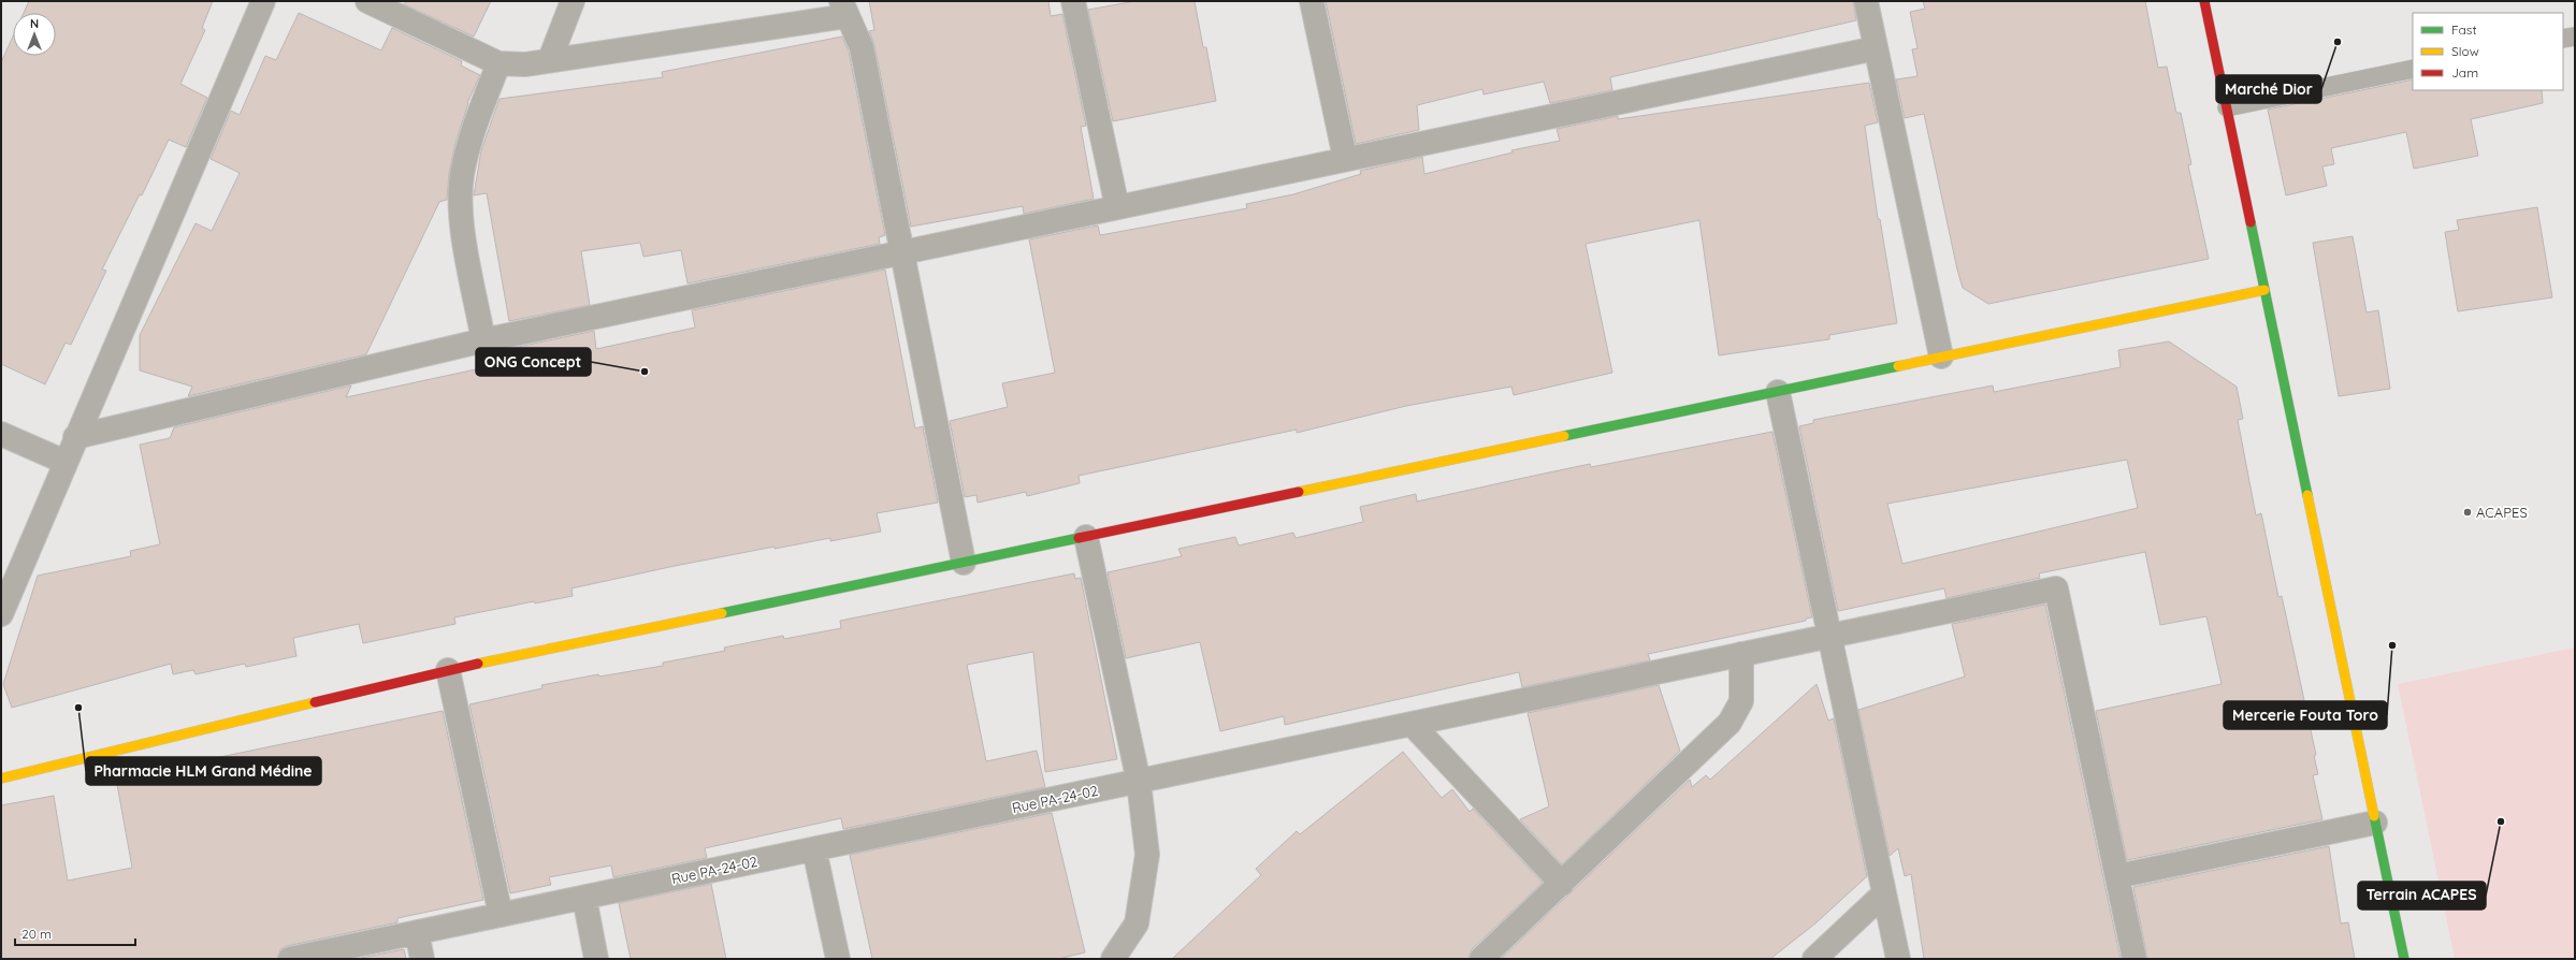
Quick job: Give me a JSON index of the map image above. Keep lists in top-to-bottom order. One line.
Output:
{"streets":{"street":["Rue PA-24-02"]},"places":["Marché Dior","ONG Concept","ACAPES","Mercerie Fouta Toro","Pharmacie HLM Grand Médine","Terrain ACAPES"],"legend":["Fast","Slow","Jam"],"scale_bar":"20 m","north":"top"}
